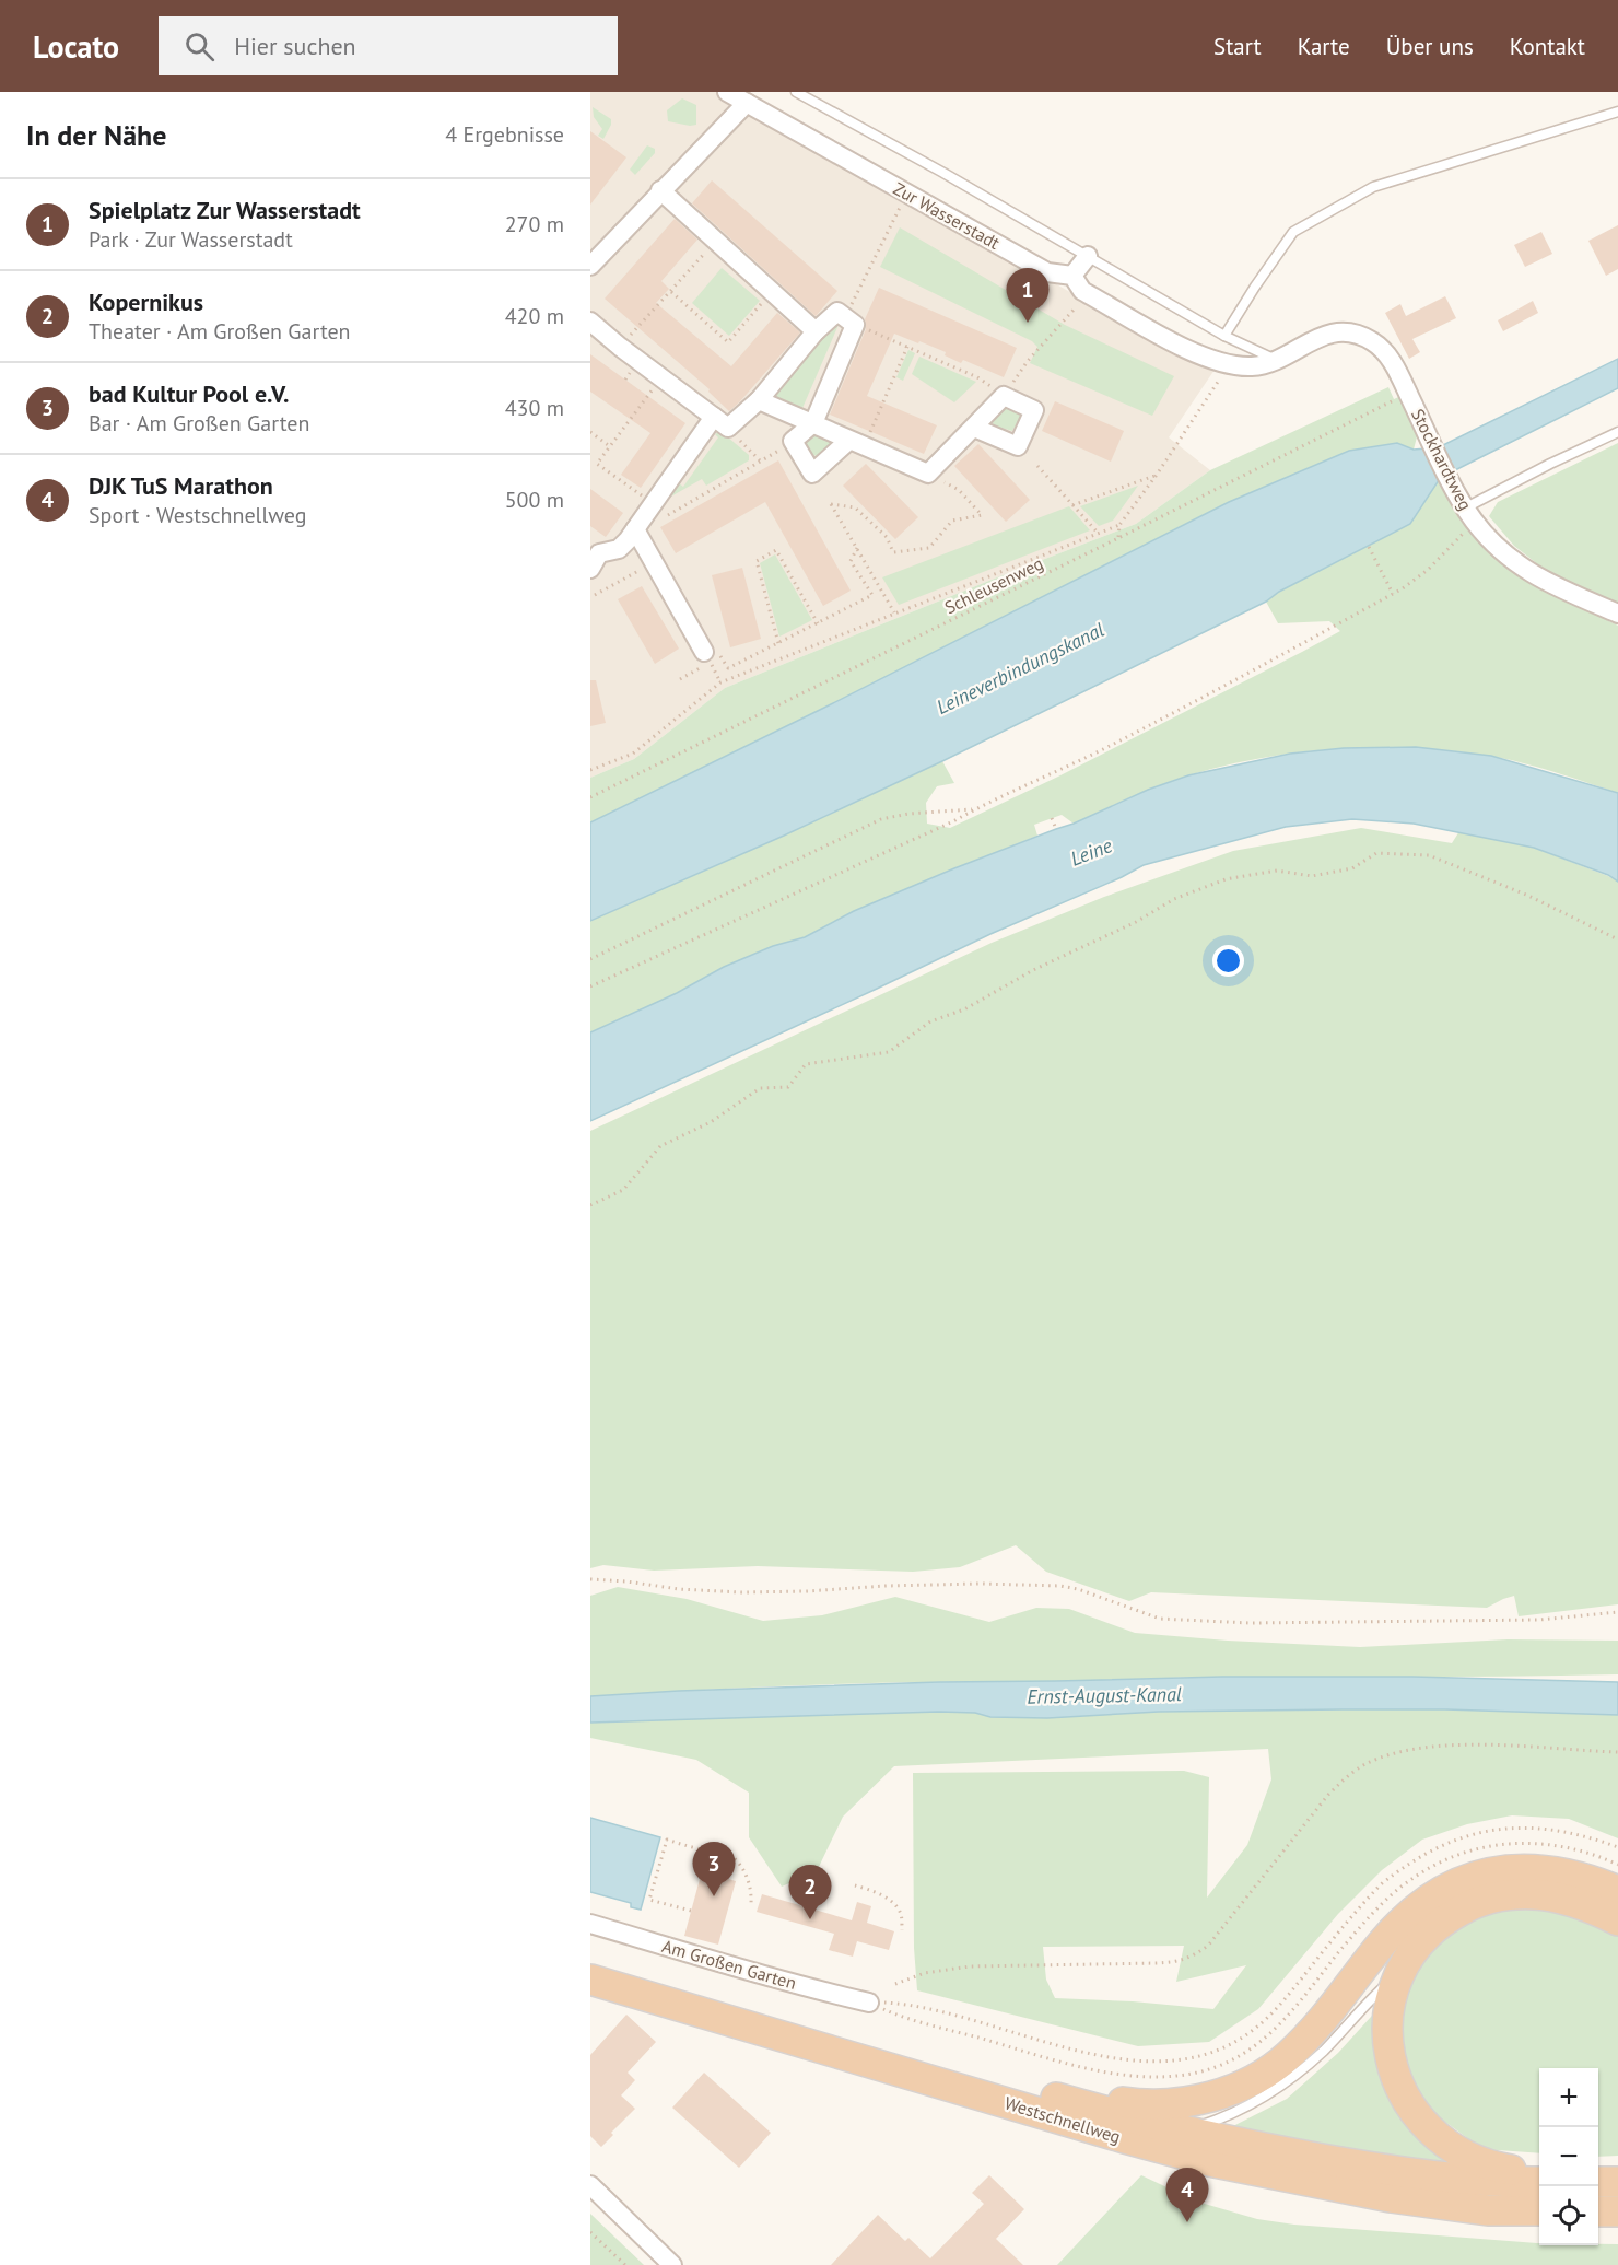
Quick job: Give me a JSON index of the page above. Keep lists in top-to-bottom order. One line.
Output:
{"streets":{"highway":["Westschnellweg"],"street":["Zur Wasserstadt","Stockhardtweg","Am Großen Garten"],"path":["Schleusenweg"]},"crossings":[["Stockhardtweg","Schleusenweg"]],"water":["Leineverbindungskanal","Leine","Ernst-August-Kanal"],"page":{"header":"Locato","search":"Hier suchen","nav":["Start","Karte","Über uns","Kontakt"],"heading":["In der Nähe","4 Ergebnisse"],"list":[{"mark":"1","name":"Spielplatz Zur Wasserstadt","note":"Park · Zur Wasserstadt","value":"270 m"},{"mark":"2","name":"Kopernikus","note":"Theater · Am Großen Garten","value":"420 m"},{"mark":"3","name":"bad Kultur Pool e.V.","note":"Bar · Am Großen Garten","value":"430 m"},{"mark":"4","name":"DJK TuS Marathon","note":"Sport · Westschnellweg","value":"500 m"}],"pins":["1","3","2","4"],"map_buttons":["+","−"]}}
